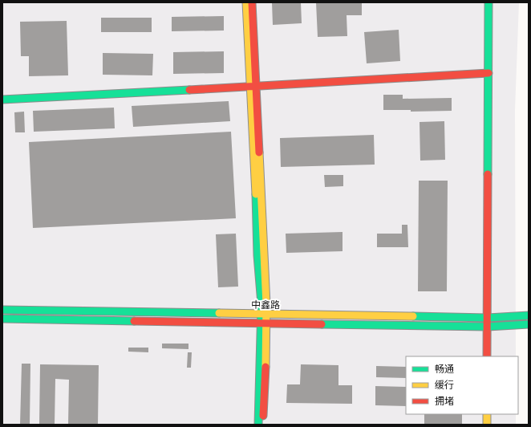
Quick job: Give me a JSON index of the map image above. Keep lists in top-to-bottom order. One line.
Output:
{"streets":{"street":["中鑫路"]},"legend":["畅通","缓行","拥堵"]}
